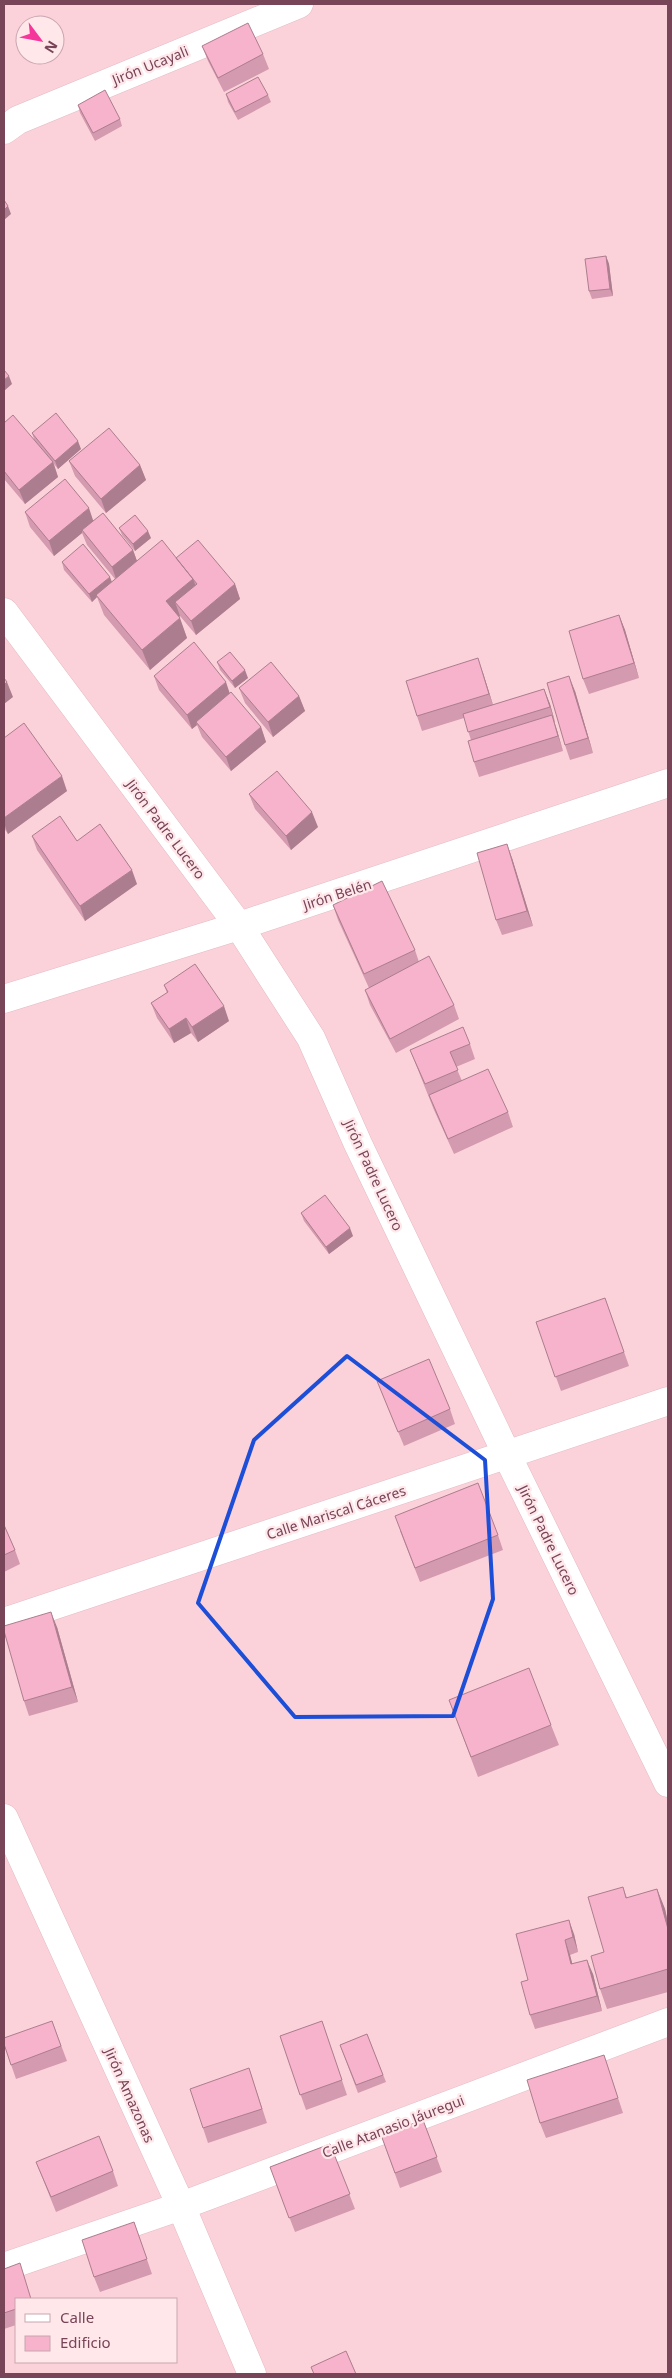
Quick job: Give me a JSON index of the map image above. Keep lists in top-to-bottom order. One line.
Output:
{"streets":{"street":["Jirón Ucayali","Jirón Padre Lucero","Jirón Belén","Calle Mariscal Cáceres","Jirón Amazonas","Calle Atanasio Jáuregui"]},"crossings":[["Jirón Padre Lucero","Jirón Belén"],["Jirón Padre Lucero","Calle Mariscal Cáceres"],["Jirón Amazonas","Calle Atanasio Jáuregui"]],"legend":["Calle","Edificio"],"north":"bottom right"}
